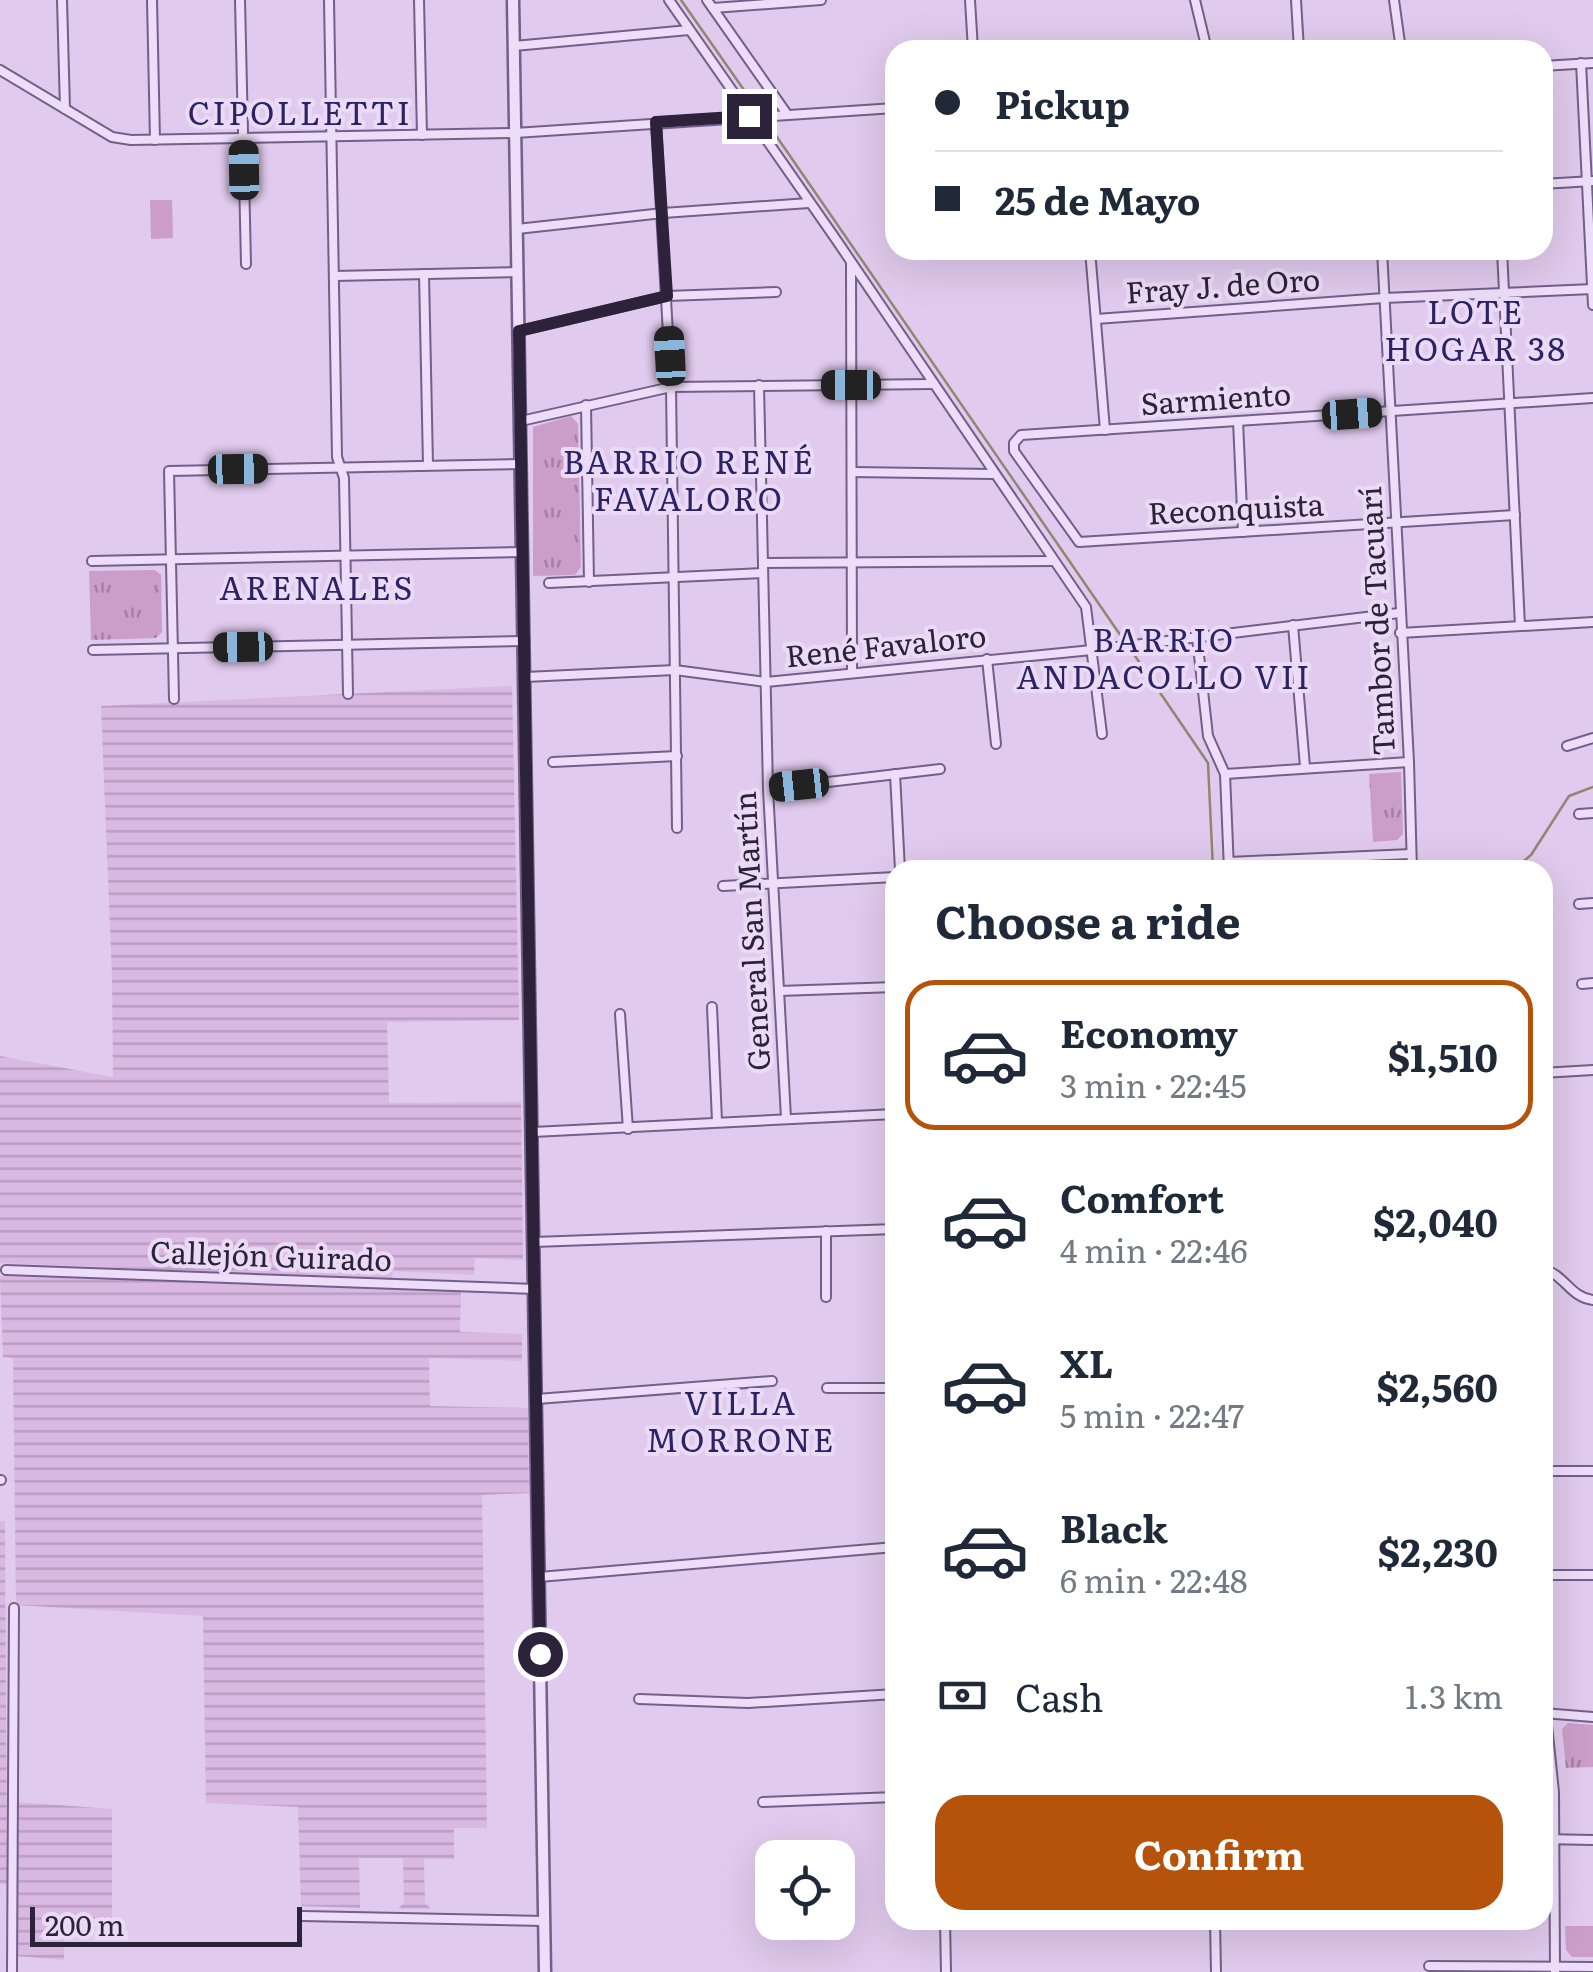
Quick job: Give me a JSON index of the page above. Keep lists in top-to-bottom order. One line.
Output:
{"streets":{"street":["Fray J. de Oro","Sarmiento","Reconquista","Tambor de Tacuarí","René Favaloro","General San Martín","Callejón Guirado"]},"crossings":[["Fray J. de Oro","Tambor de Tacuarí"],["Sarmiento","Reconquista"],["Sarmiento","Tambor de Tacuarí"],["Reconquista","Tambor de Tacuarí"],["Tambor de Tacuarí","René Favaloro"],["René Favaloro","General San Martín"]],"districts":["CIPOLLETTI","LOTE HOGAR 38","BARRIO RENÉ FAVALORO","ARENALES","BARRIO ANDACOLLO VII","VILLA MORRONE"],"scale_bar":"200 m","page":{"banner":["Pickup","25 de Mayo"],"heading":"Choose a ride","list":[{"name":"Economy","note":"3 min · 22:45","value":"$1,510"},{"name":"Comfort","note":"4 min · 22:46","value":"$2,040"},{"name":"XL","note":"5 min · 22:47","value":"$2,560"},{"name":"Black","note":"6 min · 22:48","value":"$2,230"}],"pay":["Cash","1.3 km"],"buttons":"Confirm","scale":"200 m"}}
